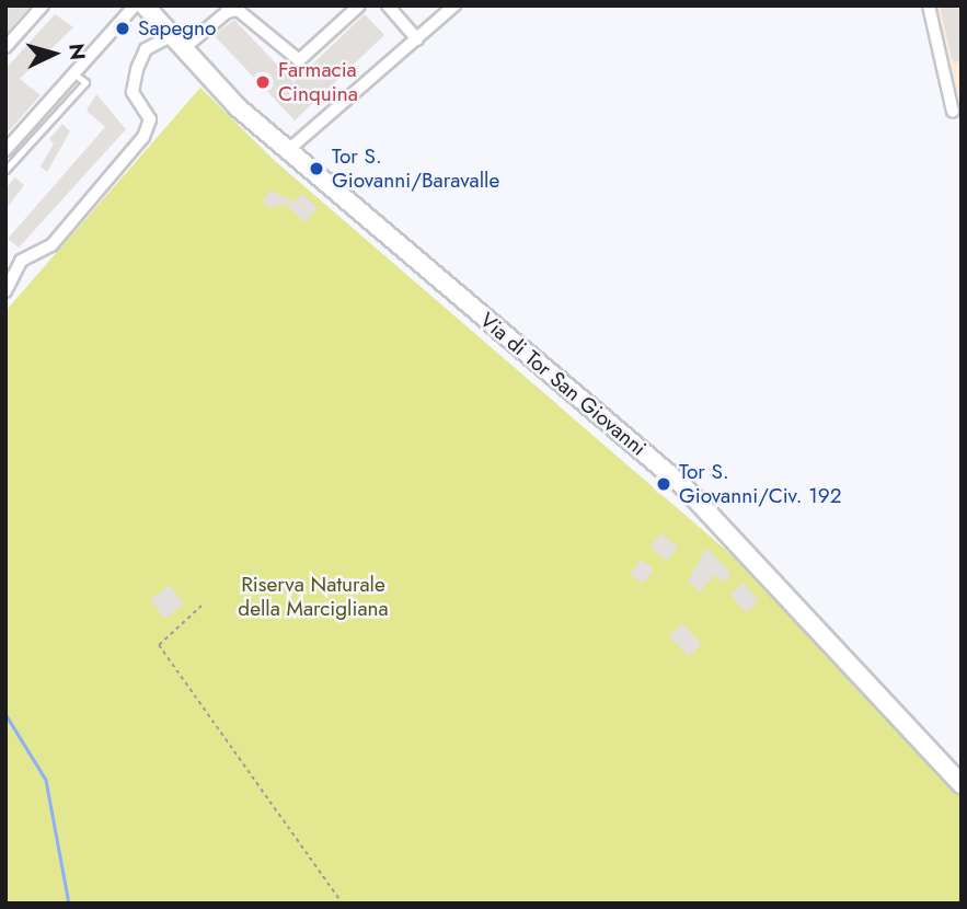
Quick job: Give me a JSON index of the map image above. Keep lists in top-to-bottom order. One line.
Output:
{"streets":{"street":["Via di Tor San Giovanni"]},"parks":["Riserva Naturale della Marcigliana"],"places":["Sapegno","Farmacia Cinquina","Tor S. Giovanni/Baravalle","Tor S. Giovanni/Civ. 192"],"north":"right"}
